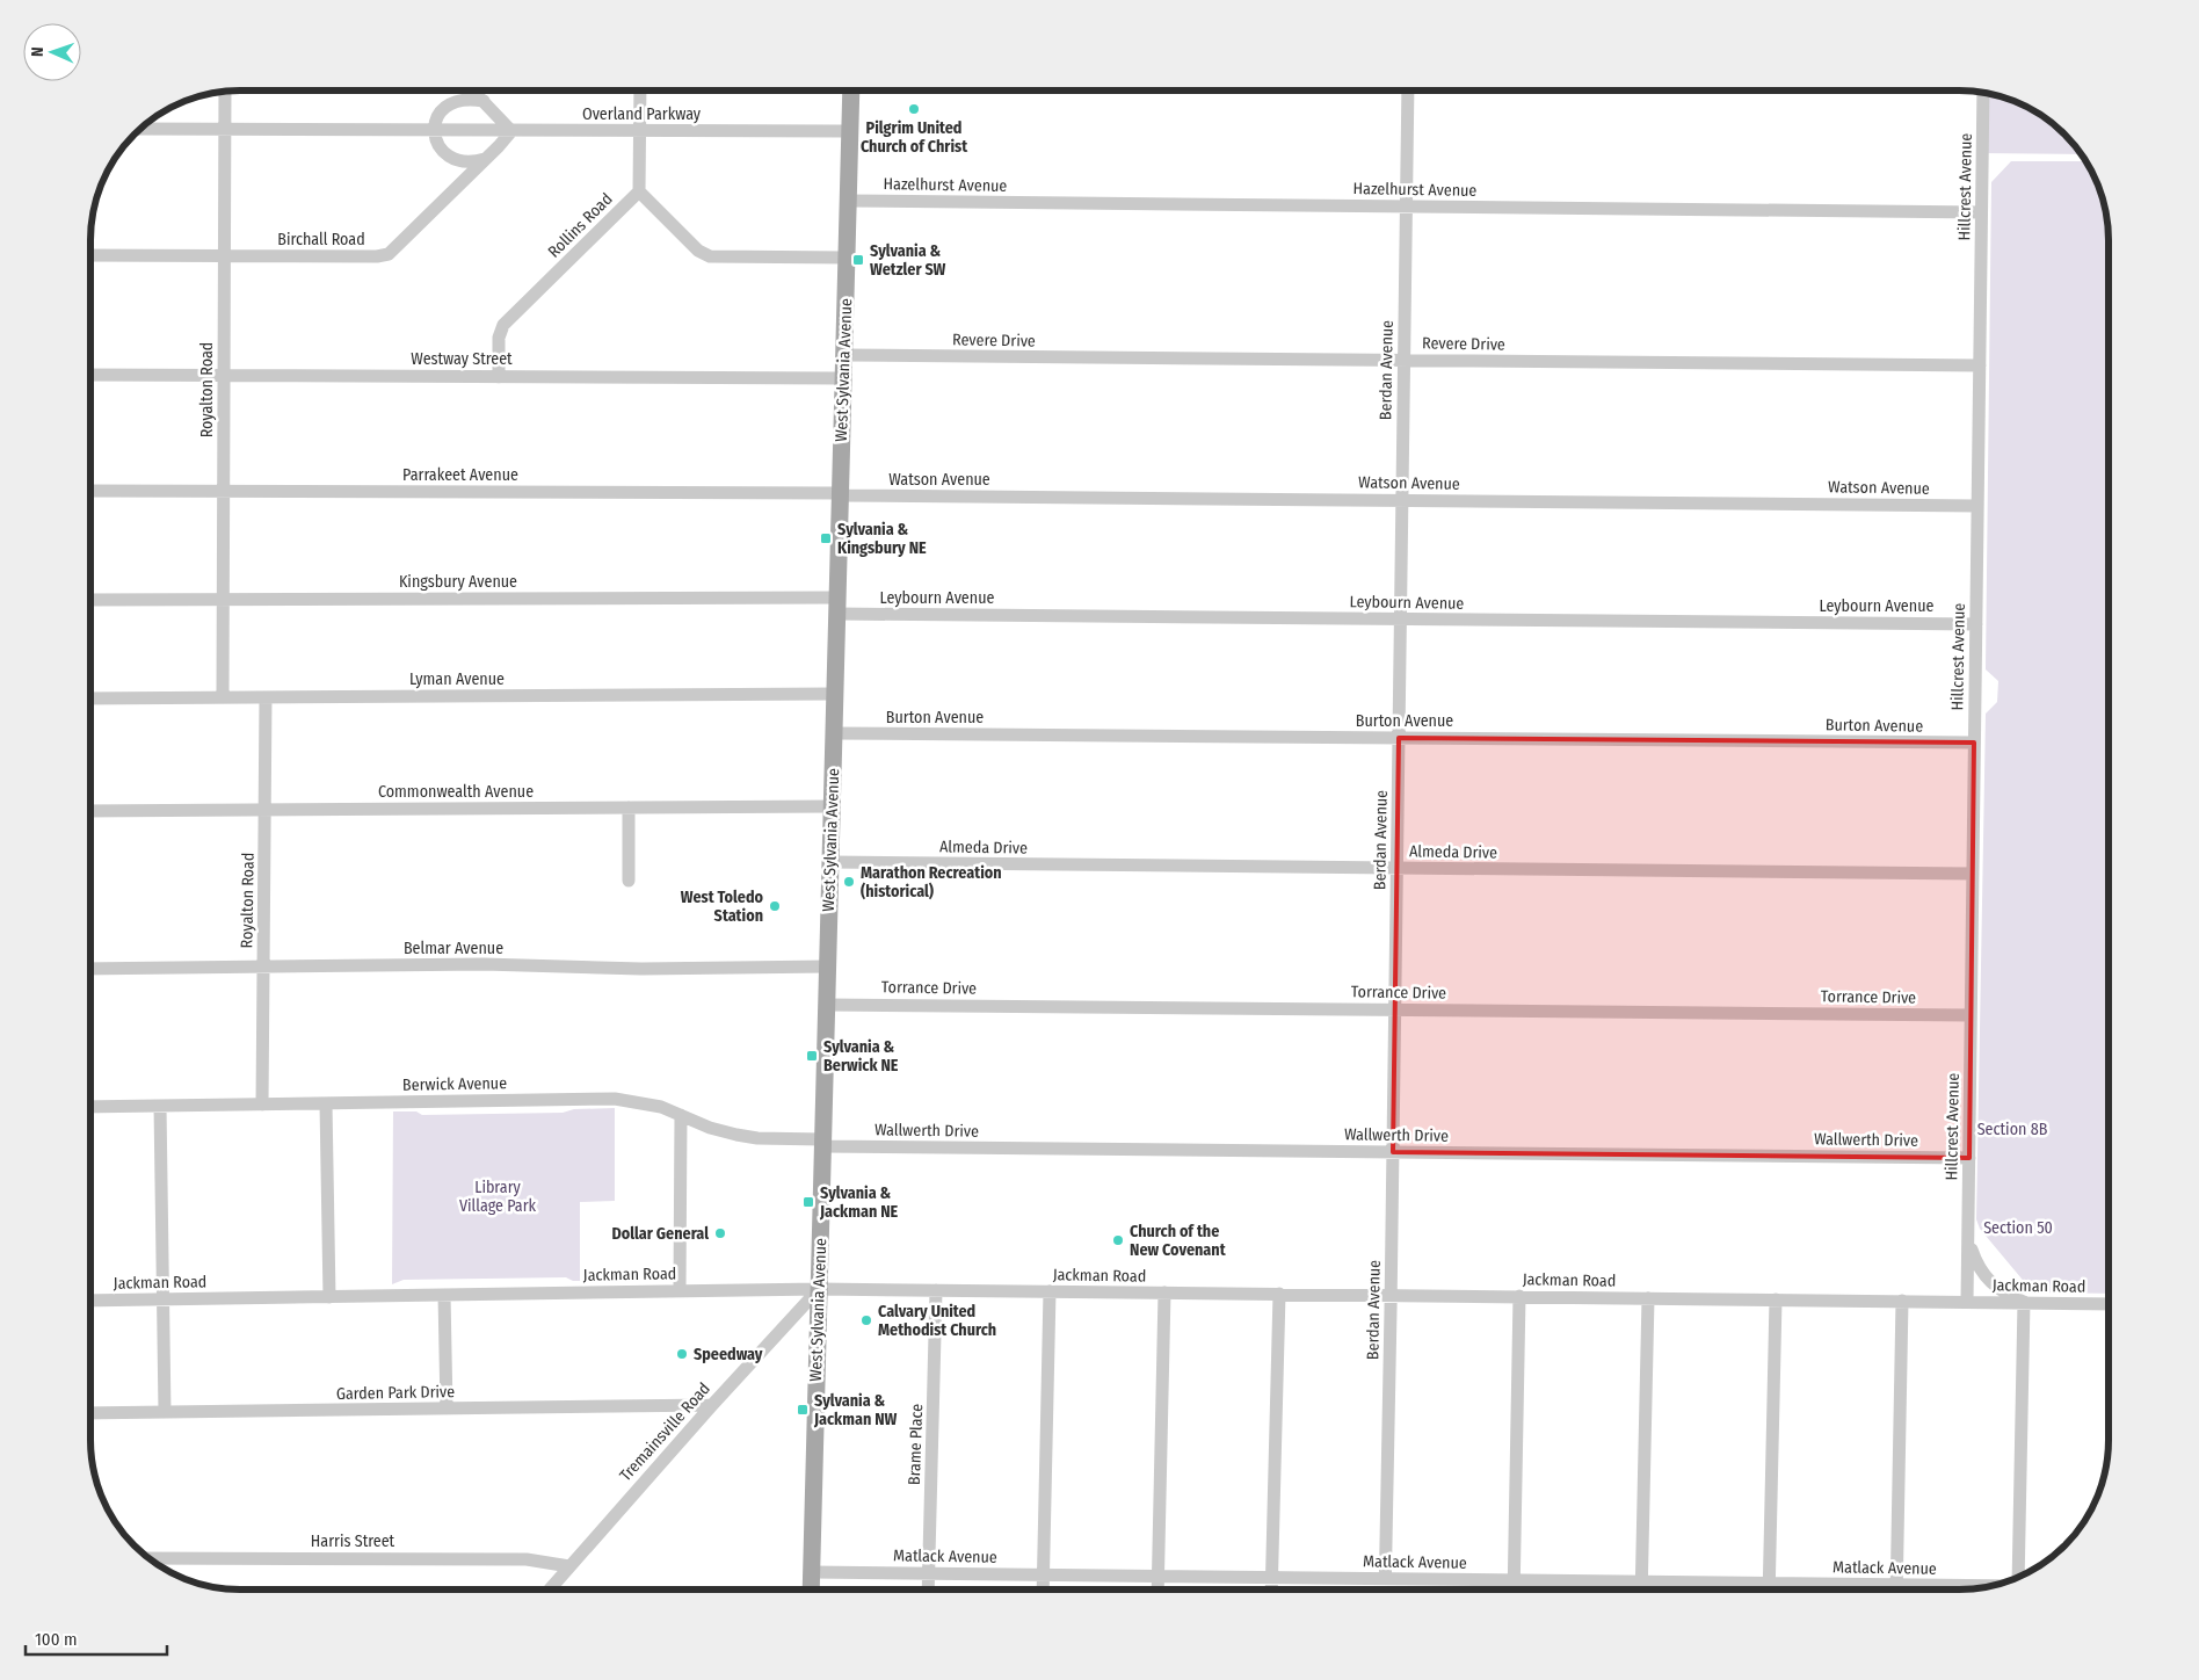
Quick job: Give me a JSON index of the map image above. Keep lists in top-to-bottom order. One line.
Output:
{"streets":{"main road":["West Sylvania Avenue"],"street":["Overland Parkway","Hazelhurst Avenue","Hillcrest Avenue","Rollins Road","Birchall Road","Revere Drive","Westway Street","Berdan Avenue","Royalton Road","Parrakeet Avenue","Watson Avenue","Kingsbury Avenue","Leybourn Avenue","Lyman Avenue","Burton Avenue","Commonwealth Avenue","Almeda Drive","Belmar Avenue","Torrance Drive","Berwick Avenue","Wallwerth Drive","Jackman Road","Garden Park Drive","Tremainsville Road","Brame Place","Harris Street","Matlack Avenue"]},"crossings":[["Overland Parkway","Birchall Road"],["Overland Parkway","West Sylvania Avenue"],["Overland Parkway","Royalton Road"],["Hazelhurst Avenue","Hillcrest Avenue"],["Hazelhurst Avenue","West Sylvania Avenue"],["Hazelhurst Avenue","Berdan Avenue"],["Hillcrest Avenue","Revere Drive"],["Hillcrest Avenue","Watson Avenue"],["Hillcrest Avenue","Leybourn Avenue"],["Hillcrest Avenue","Burton Avenue"],["Hillcrest Avenue","Almeda Drive"],["Hillcrest Avenue","Torrance Drive"],["Hillcrest Avenue","Wallwerth Drive"],["Hillcrest Avenue","Jackman Road"],["Rollins Road","Westway Street"],["Birchall Road","Royalton Road"],["Revere Drive","West Sylvania Avenue"],["Revere Drive","Berdan Avenue"],["Westway Street","West Sylvania Avenue"],["Westway Street","Royalton Road"],["West Sylvania Avenue","Parrakeet Avenue"],["West Sylvania Avenue","Watson Avenue"],["West Sylvania Avenue","Kingsbury Avenue"],["West Sylvania Avenue","Leybourn Avenue"],["West Sylvania Avenue","Lyman Avenue"],["West Sylvania Avenue","Burton Avenue"],["West Sylvania Avenue","Commonwealth Avenue"],["West Sylvania Avenue","Almeda Drive"],["West Sylvania Avenue","Belmar Avenue"],["West Sylvania Avenue","Torrance Drive"],["West Sylvania Avenue","Berwick Avenue"],["West Sylvania Avenue","Wallwerth Drive"],["West Sylvania Avenue","Jackman Road"],["West Sylvania Avenue","Tremainsville Road"],["West Sylvania Avenue","Matlack Avenue"],["Berdan Avenue","Watson Avenue"],["Berdan Avenue","Leybourn Avenue"],["Berdan Avenue","Burton Avenue"],["Berdan Avenue","Almeda Drive"],["Berdan Avenue","Torrance Drive"],["Berdan Avenue","Wallwerth Drive"],["Berdan Avenue","Jackman Road"],["Berdan Avenue","Matlack Avenue"],["Royalton Road","Parrakeet Avenue"],["Royalton Road","Kingsbury Avenue"],["Royalton Road","Lyman Avenue"],["Royalton Road","Commonwealth Avenue"],["Royalton Road","Belmar Avenue"],["Royalton Road","Berwick Avenue"],["Parrakeet Avenue","Watson Avenue"],["Kingsbury Avenue","Leybourn Avenue"],["Berwick Avenue","Wallwerth Drive"],["Jackman Road","Tremainsville Road"],["Jackman Road","Brame Place"],["Garden Park Drive","Tremainsville Road"],["Tremainsville Road","Harris Street"],["Brame Place","Matlack Avenue"]],"parks":["Section 8B","Library Village Park","Section 50"],"places":{"other":["Pilgrim United Church of Christ","Marathon Recreation (historical)","West Toledo Station","Dollar General","Church of the New Covenant","Calvary United Methodist Church","Speedway"],"transit":["Sylvania & Wetzler SW","Sylvania & Kingsbury NE","Sylvania & Berwick NE","Sylvania & Jackman NE","Sylvania & Jackman NW"]},"scale_bar":"100 m","north":"left"}
